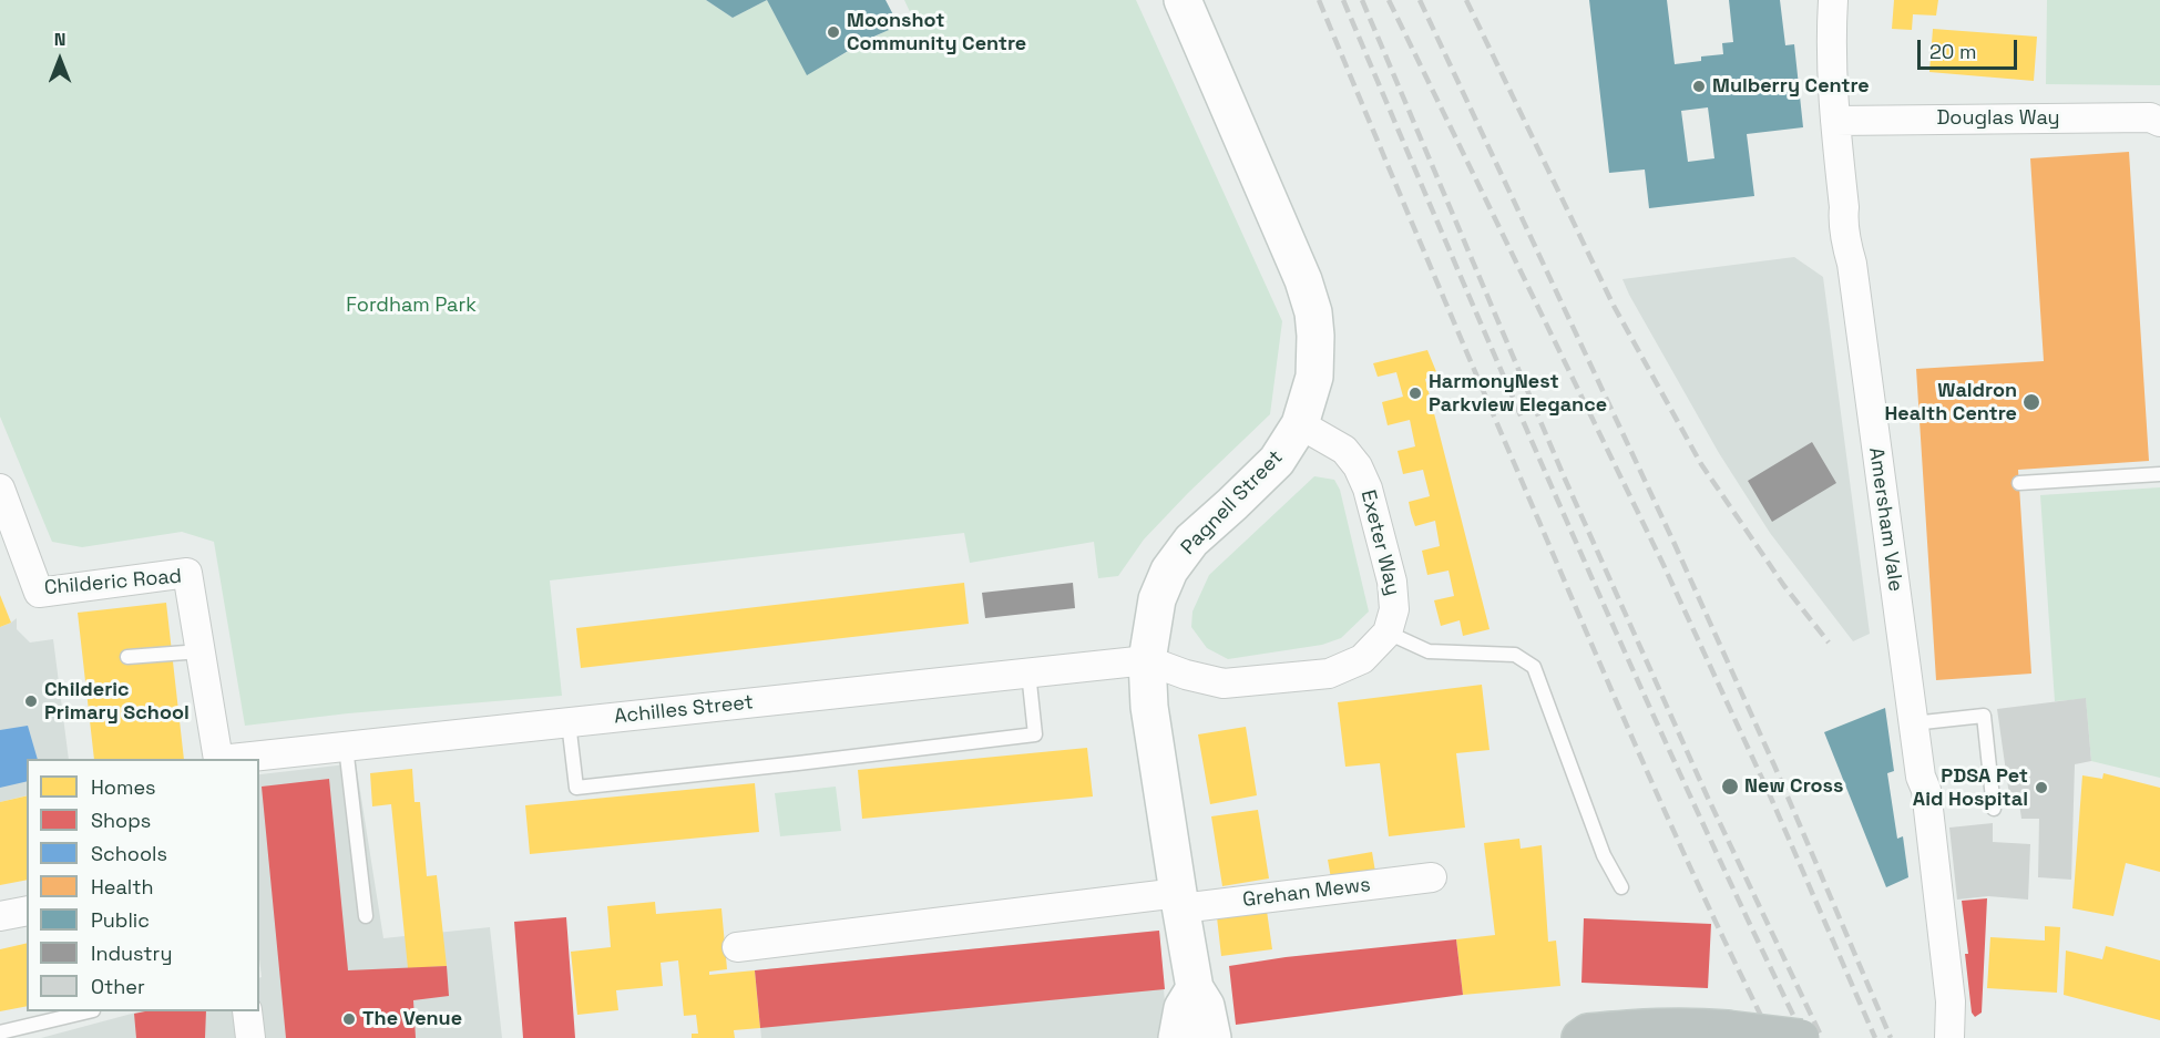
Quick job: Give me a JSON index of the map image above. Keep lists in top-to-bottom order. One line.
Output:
{"streets":{"main road":["Pagnell Street"],"street":["Douglas Way","Amersham Vale","Exeter Way","Childeric Road","Achilles Street","Grehan Mews"]},"crossings":[["Douglas Way","Amersham Vale"],["Pagnell Street","Exeter Way"],["Pagnell Street","Achilles Street"],["Pagnell Street","Grehan Mews"]],"parks":["Fordham Park"],"places":["Moonshot Community Centre","Mulberry Centre","HarmonyNest Parkview Elegance","Waldron Health Centre","Childeric Primary School","New Cross","PDSA Pet Aid Hospital","The Venue"],"legend":["Homes","Shops","Schools","Health","Public","Industry","Other"],"scale_bar":"20 m","north":"top"}
